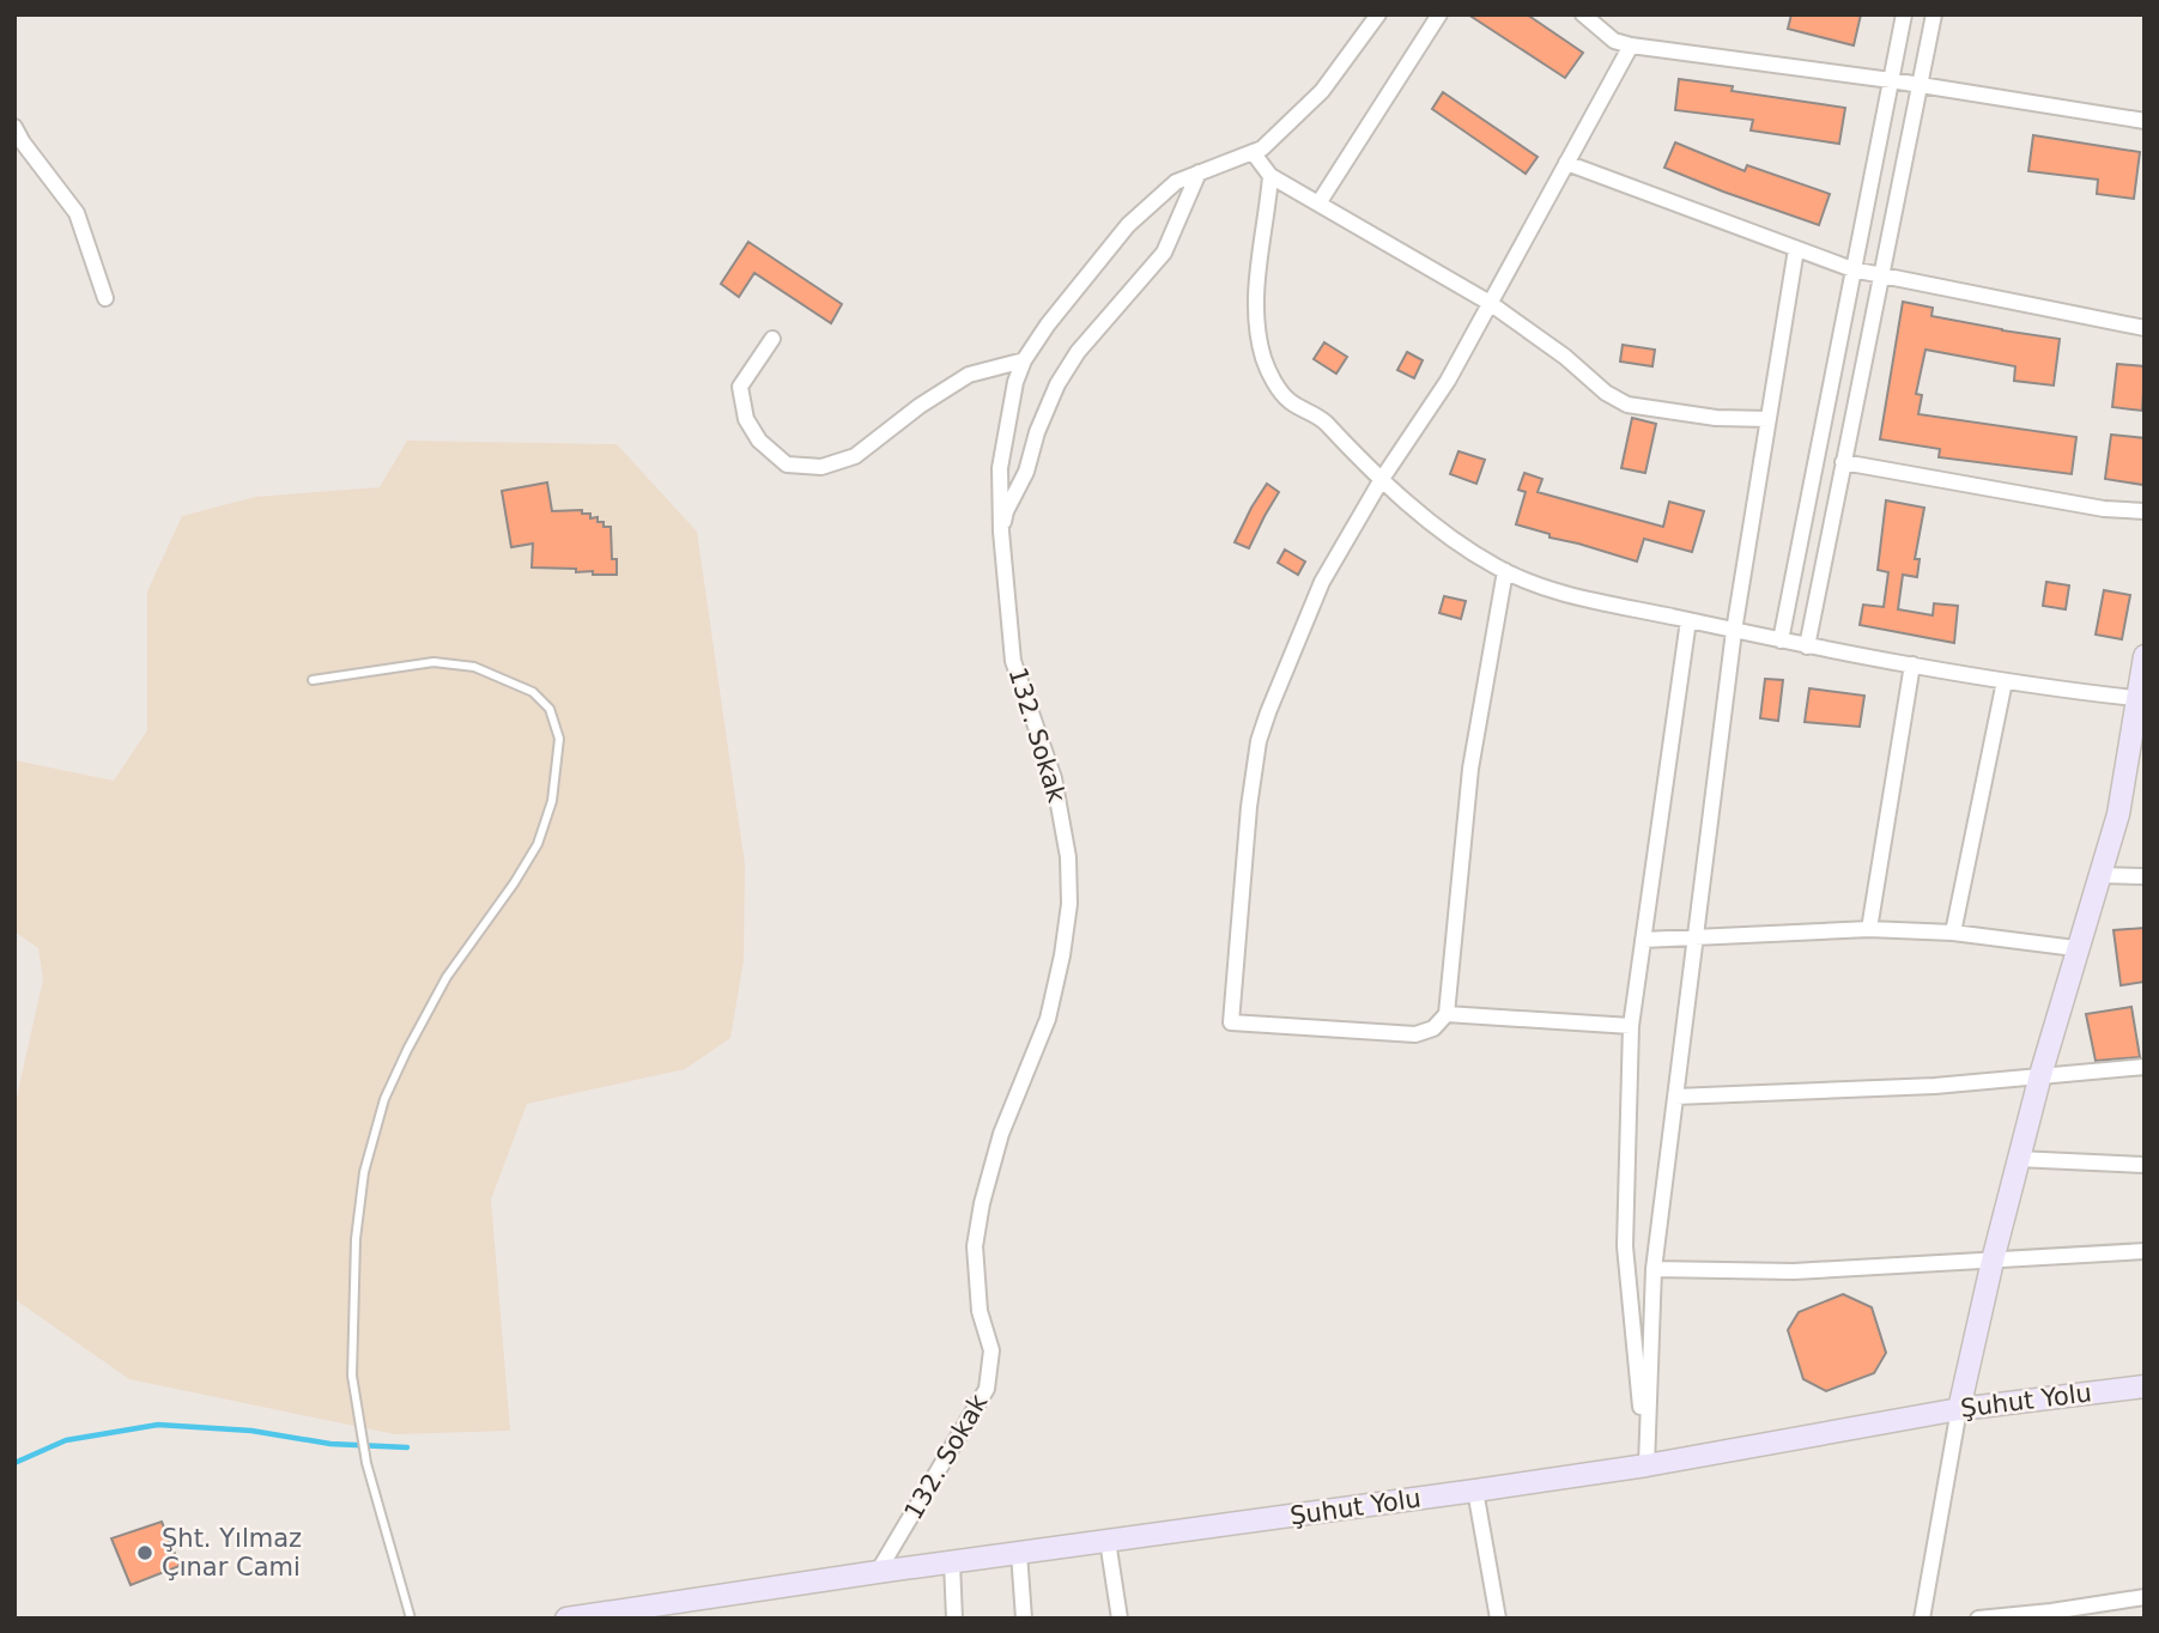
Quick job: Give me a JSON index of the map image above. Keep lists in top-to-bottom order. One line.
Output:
{"streets":{"main road":["Şuhut Yolu"],"street":["132. Sokak"]},"crossings":[["132. Sokak","Şuhut Yolu"]],"places":["Şht. Yılmaz Çınar Cami"]}
